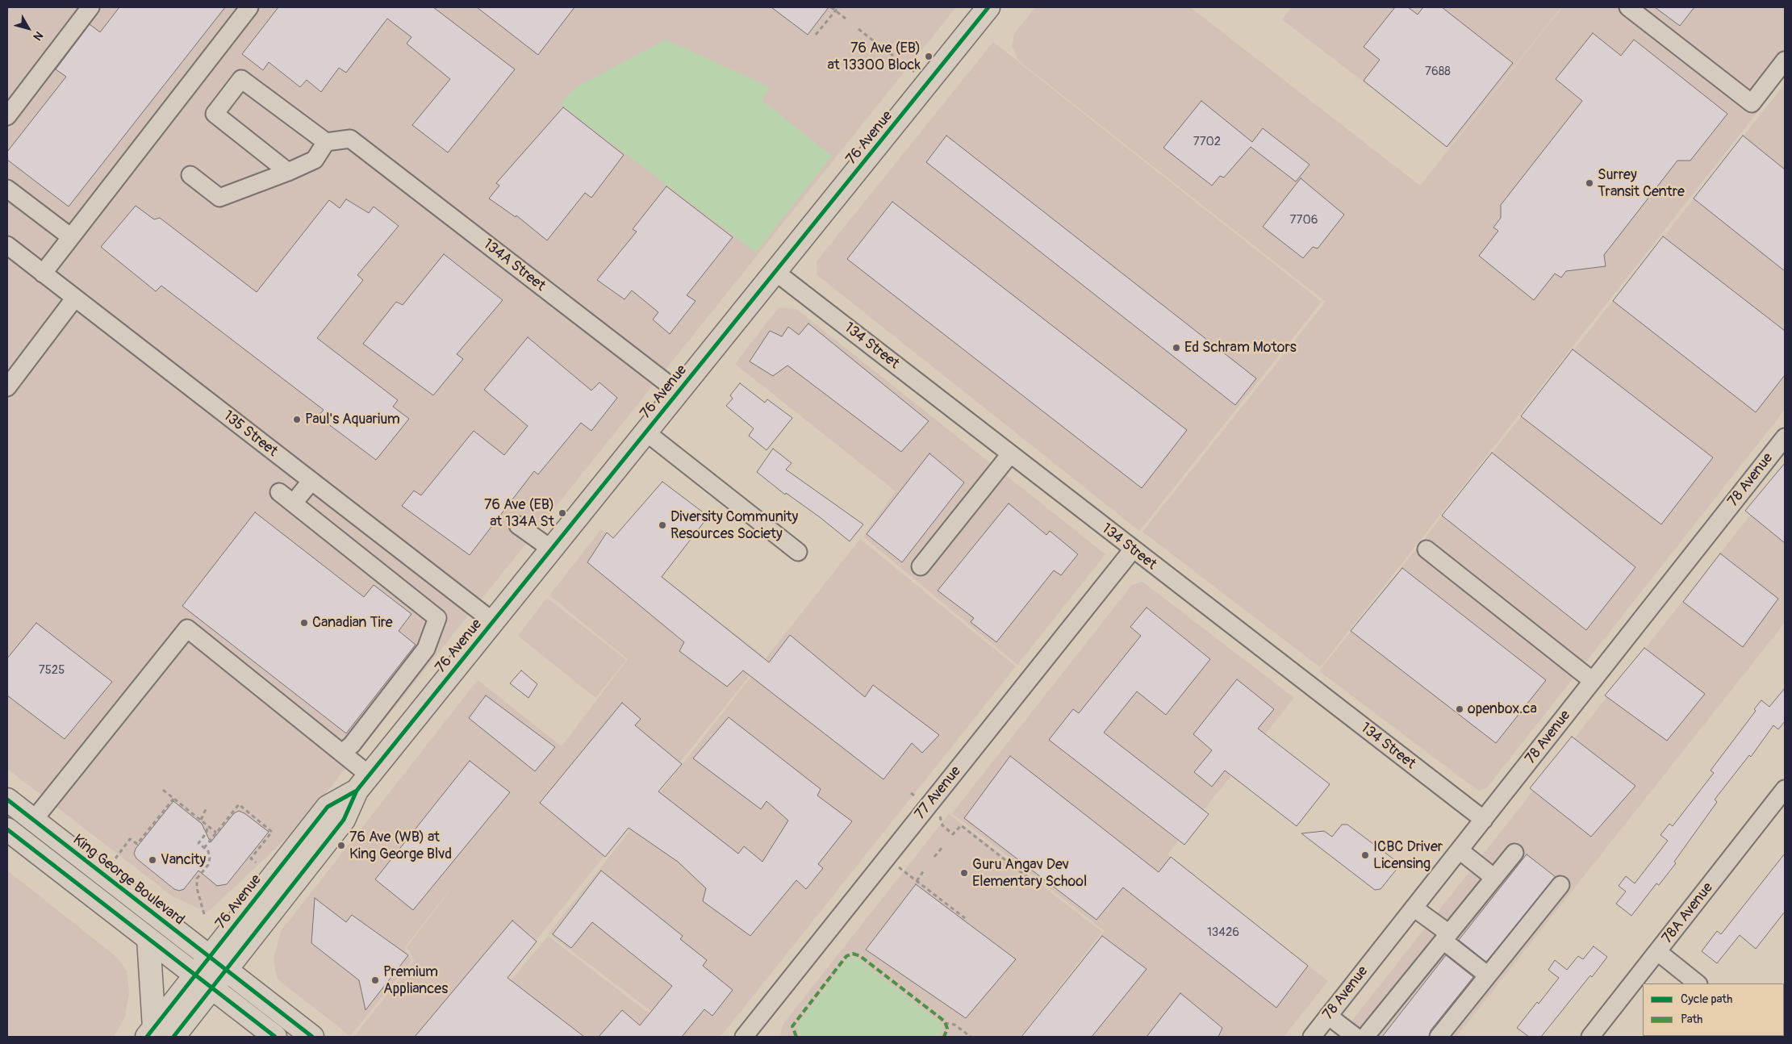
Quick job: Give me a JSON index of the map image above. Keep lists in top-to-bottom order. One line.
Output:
{"streets":{"main road":["76 Avenue","King George Boulevard"],"street":["134A Street","134 Street","135 Street","78 Avenue","77 Avenue","78A Avenue"]},"crossings":[["76 Avenue","134A Street"],["76 Avenue","134 Street"],["76 Avenue","135 Street"],["76 Avenue","King George Boulevard"],["134 Street","78 Avenue"],["134 Street","77 Avenue"]],"places":["76 Ave (EB) at 13300 Block","Surrey Transit Centre","Ed Schram Motors","Paul's Aquarium","76 Ave (EB) at 134A St","Diversity Community Resources Society","Canadian Tire","openbox.ca","76 Ave (WB) at King George Blvd","ICBC Driver Licensing","Vancity","Guru Angav Dev Elementary School","Premium Appliances"],"house_numbers":["7688","7702","7706","7525","13426"],"legend":["Cycle path","Path"],"north":"bottom right"}
